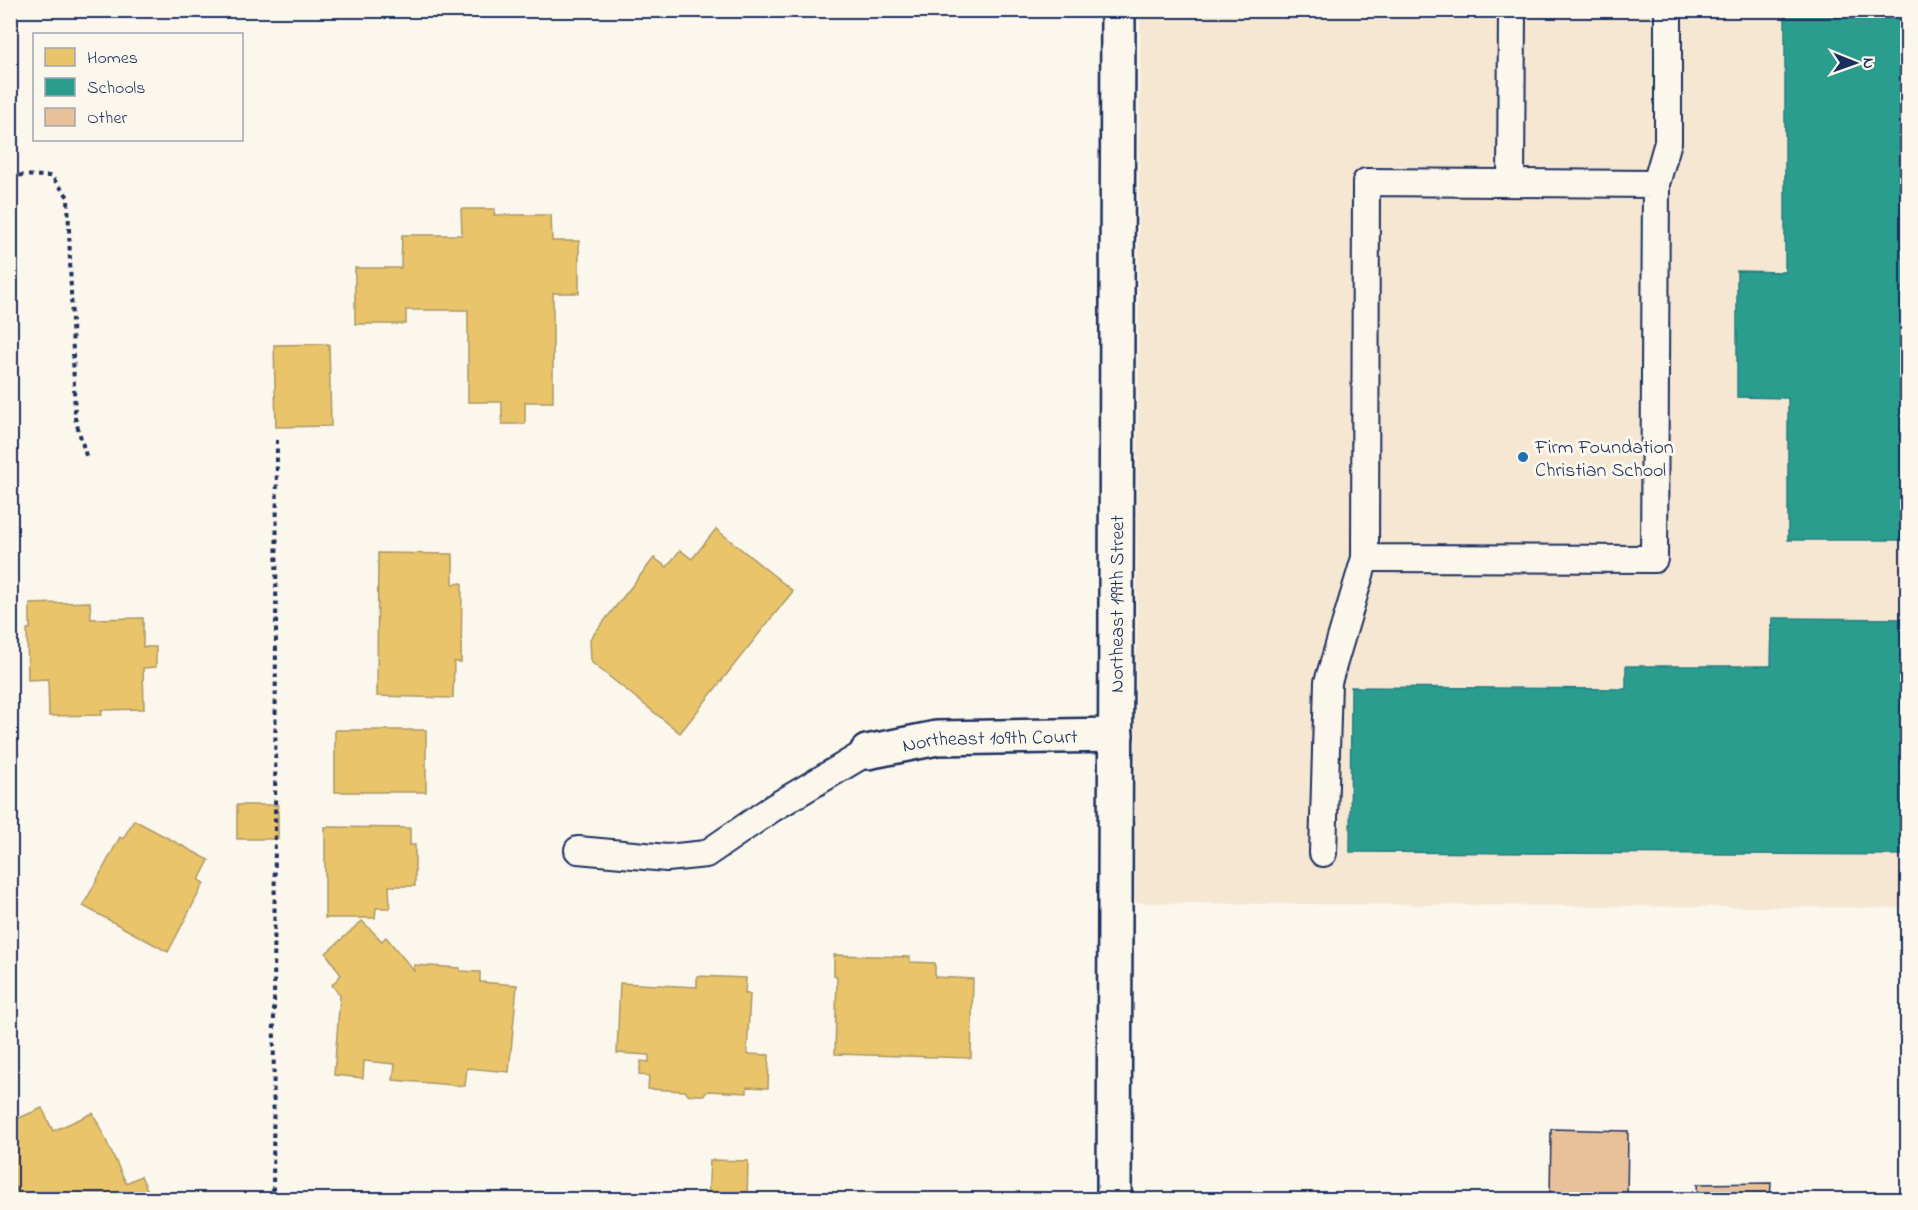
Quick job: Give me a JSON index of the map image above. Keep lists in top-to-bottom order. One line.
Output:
{"streets":{"main road":["Northeast 199th Street","Northeast 109th Court"]},"crossings":[["Northeast 199th Street","Northeast 109th Court"]],"places":["Firm Foundation Christian School"],"legend":["Homes","Schools","Other"],"north":"right"}
